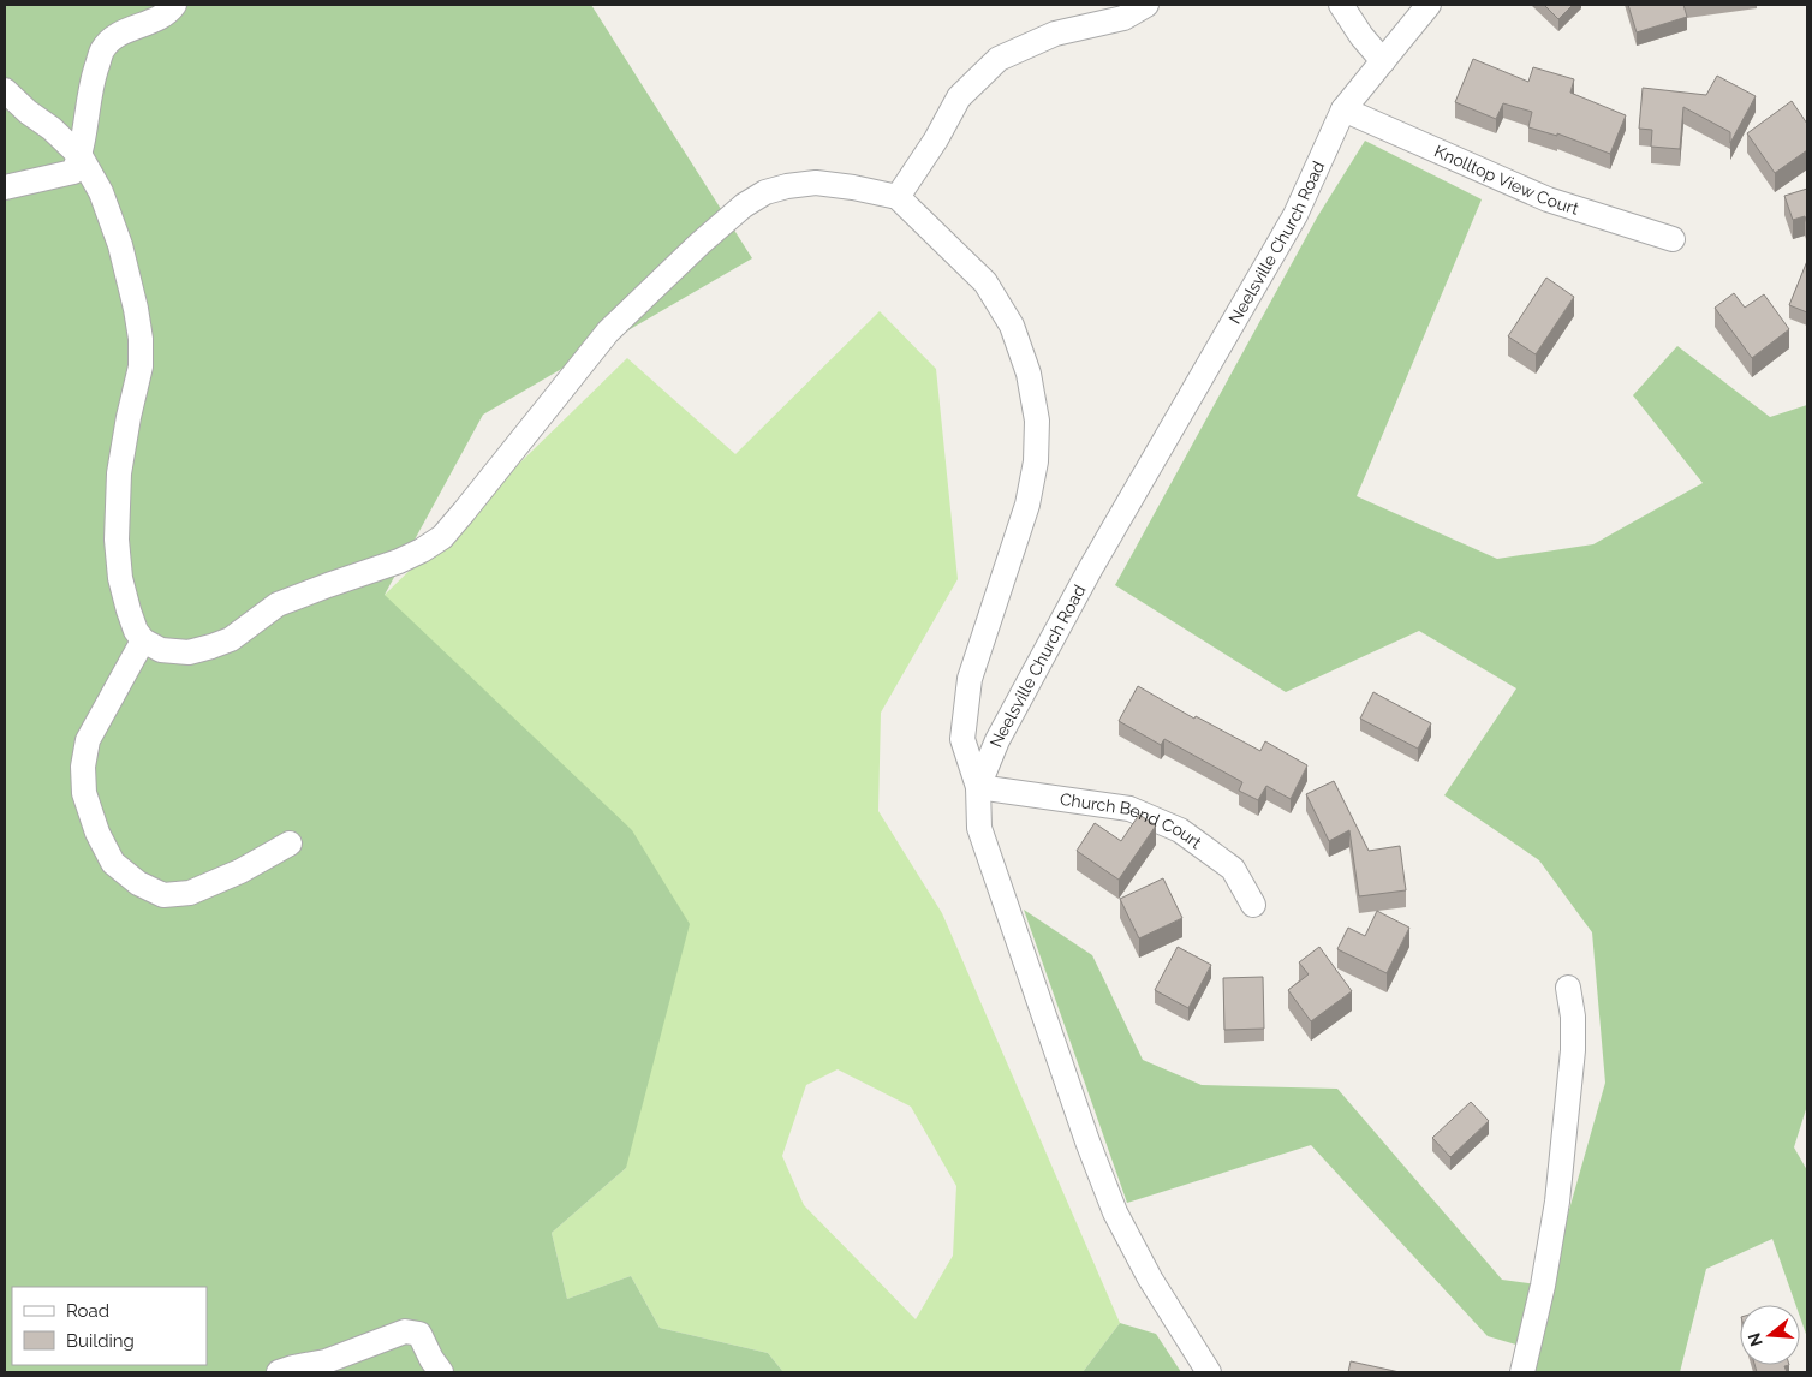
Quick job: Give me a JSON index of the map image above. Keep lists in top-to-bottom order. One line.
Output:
{"streets":{"street":["Knolltop View Court","Neelsville Church Road","Church Bend Court"]},"crossings":[["Knolltop View Court","Neelsville Church Road"],["Neelsville Church Road","Church Bend Court"]],"legend":["Road","Building"],"north":"left"}
